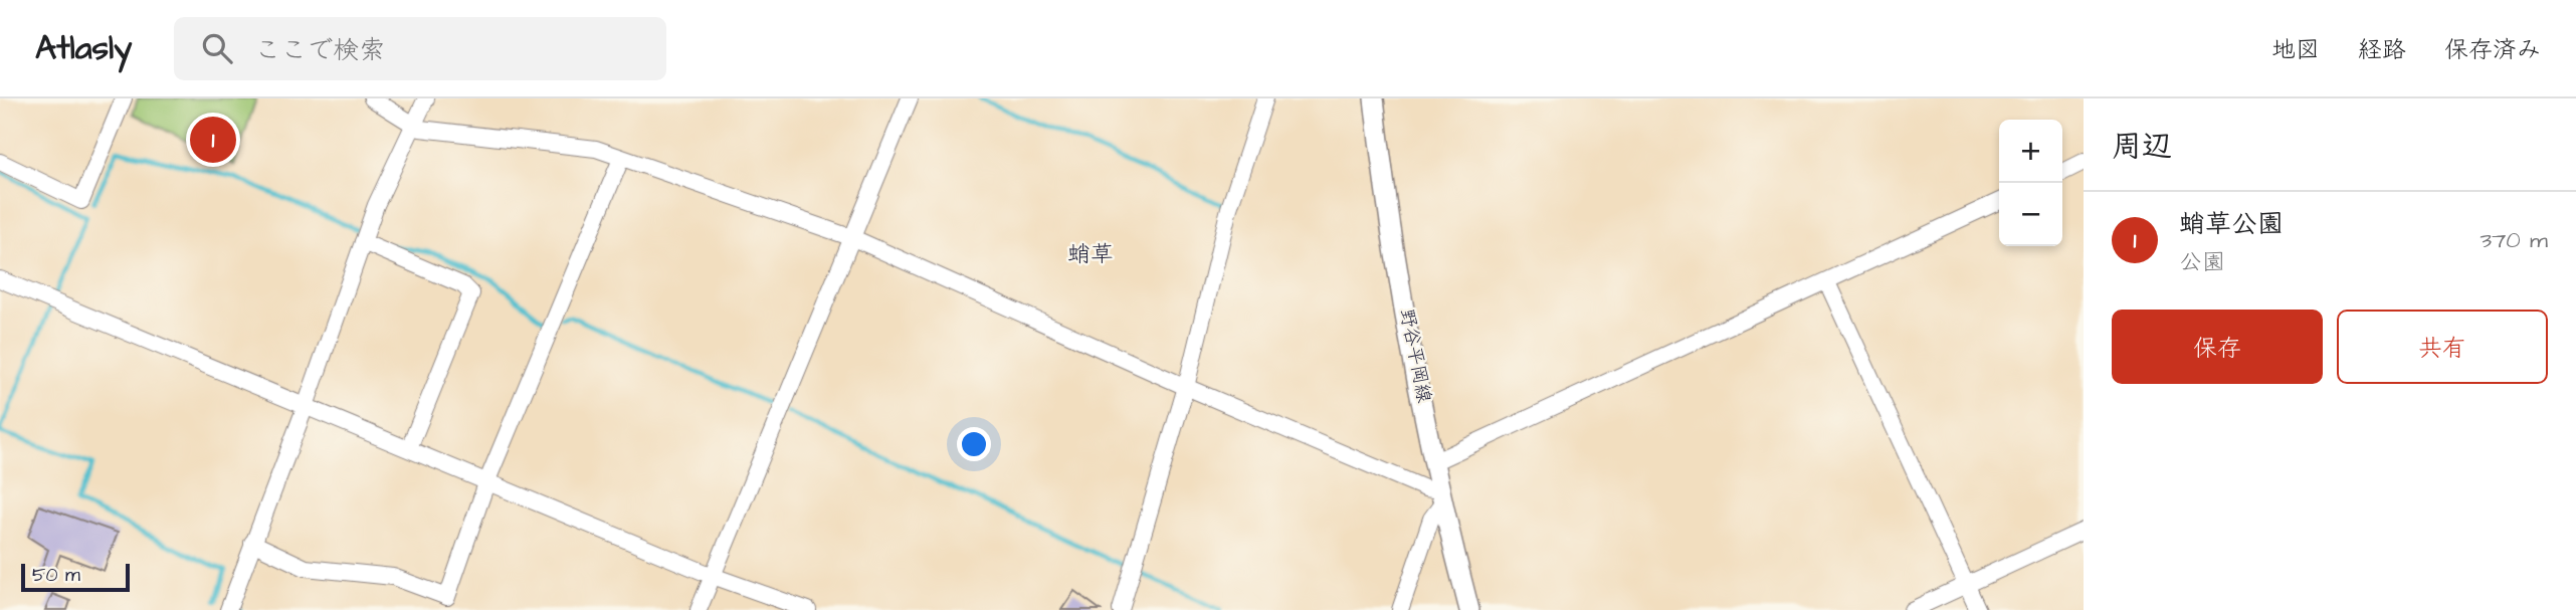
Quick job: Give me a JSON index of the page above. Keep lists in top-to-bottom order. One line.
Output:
{"streets":{"main road":["野谷平岡線"]},"districts":["蛸草"],"scale_bar":"50 m","page":{"header":"Atlasly","search":"ここで検索","nav":["地図","経路","保存済み"],"heading":"周辺","pins":"1","map_buttons":["+","−"],"list":[{"mark":"1","name":"蛸草公園","note":"公園","value":"370 m"}],"buttons":["保存","共有"],"scale":"50 m"}}
